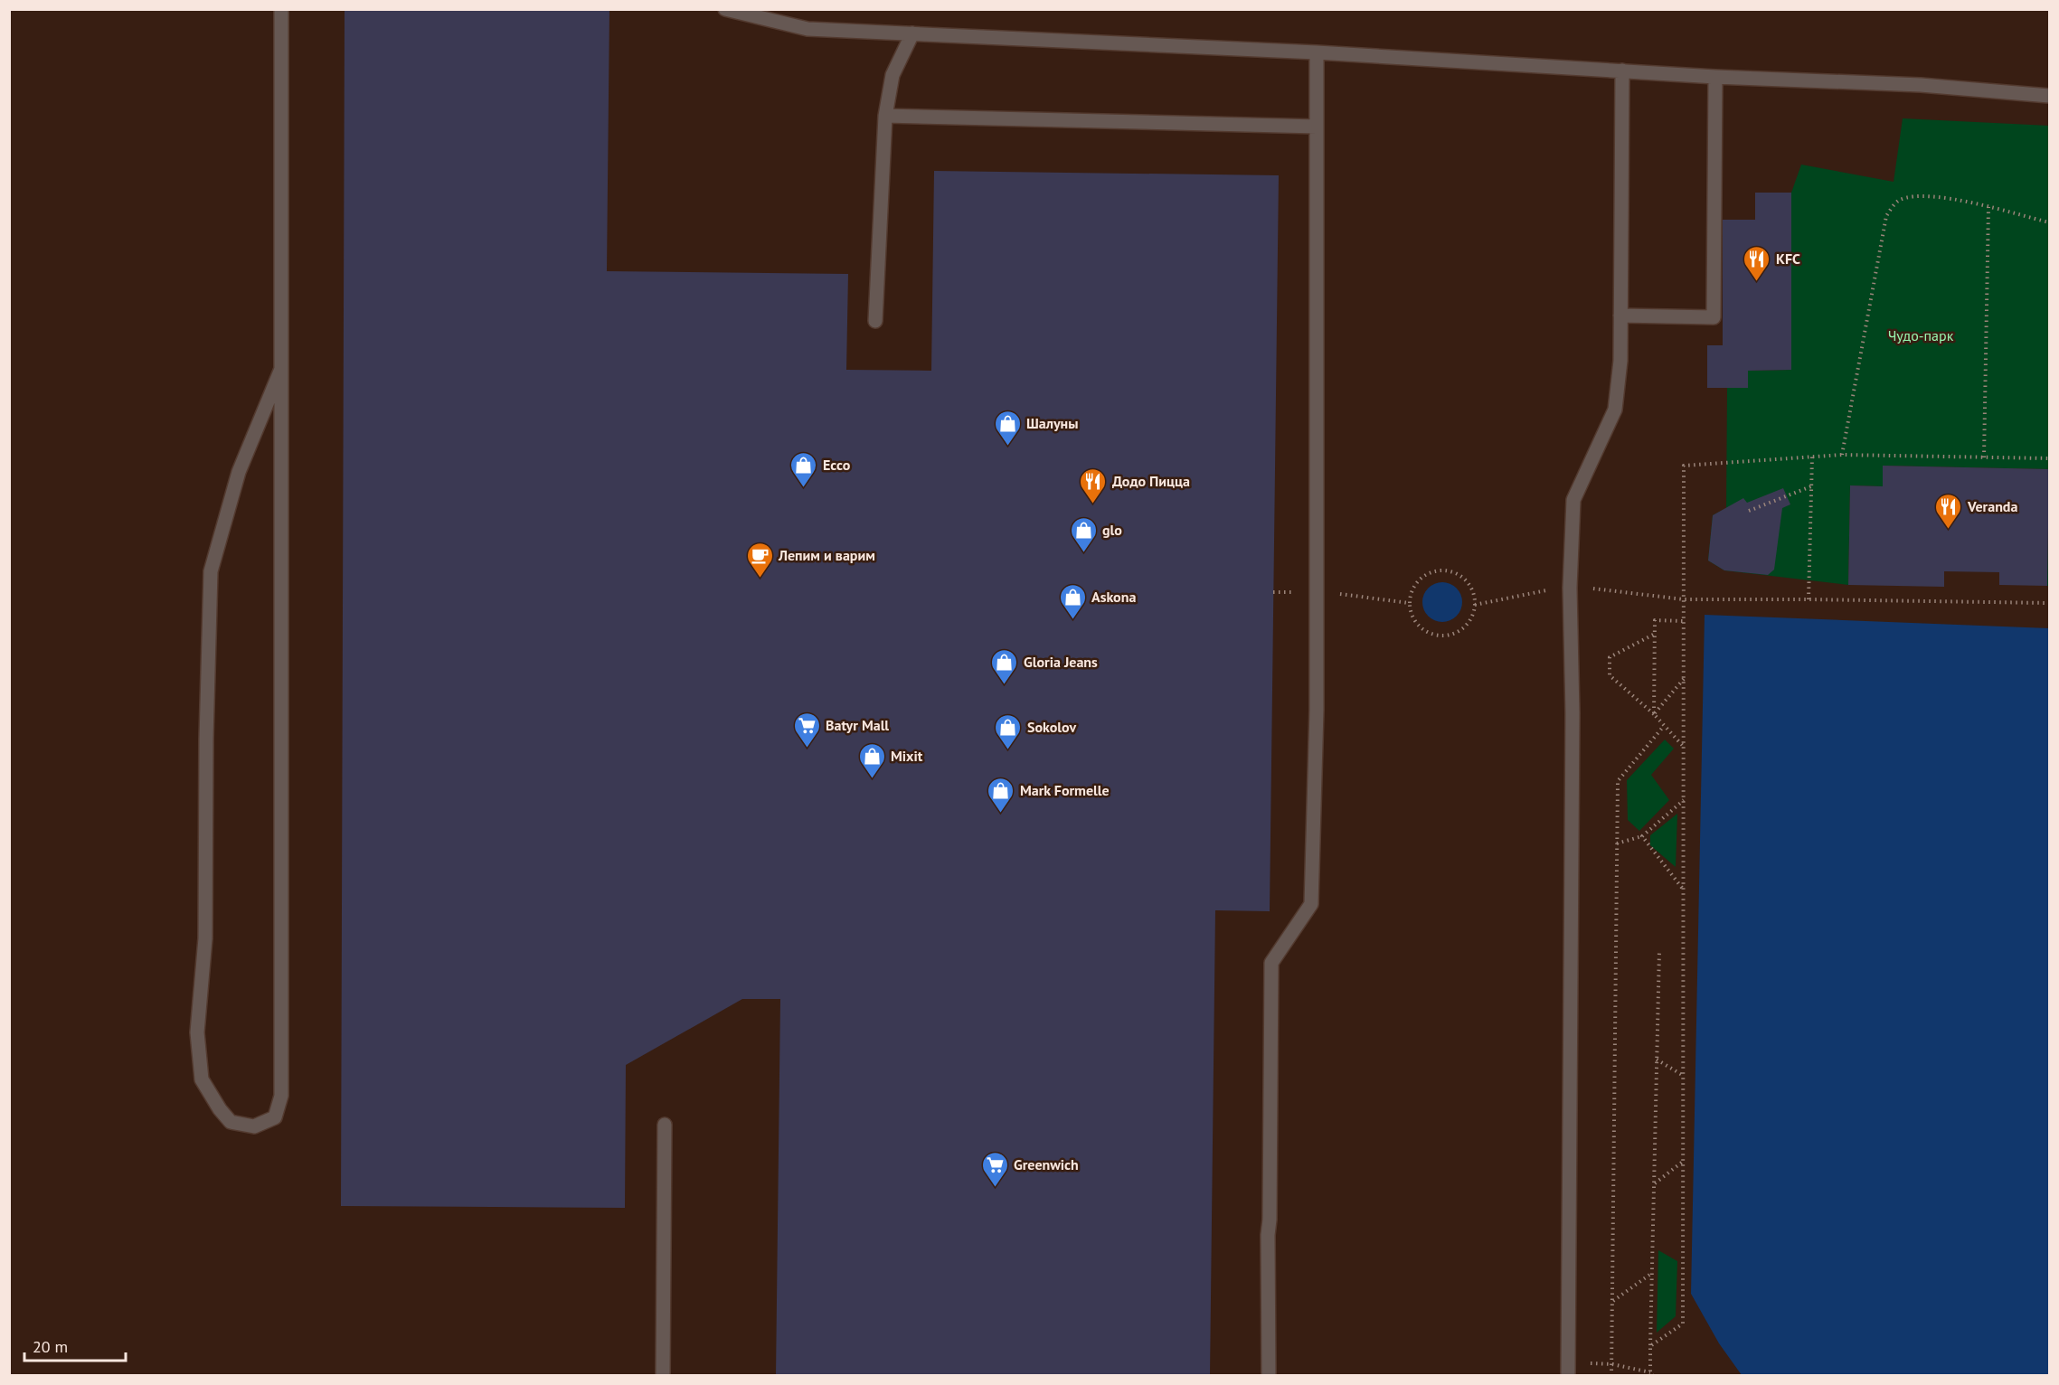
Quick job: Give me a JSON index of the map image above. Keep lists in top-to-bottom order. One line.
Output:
{"parks":["Чудо-парк"],"places":{"restaurant":["KFC","Додо Пицца","Veranda"],"shop":["Шалуны","Ecco","glo","Askona","Gloria Jeans","Sokolov","Mixit","Mark Formelle"],"cafe":["Лепим и варим"],"supermarket":["Batyr Mall","Greenwich"]},"scale_bar":"20 m"}
